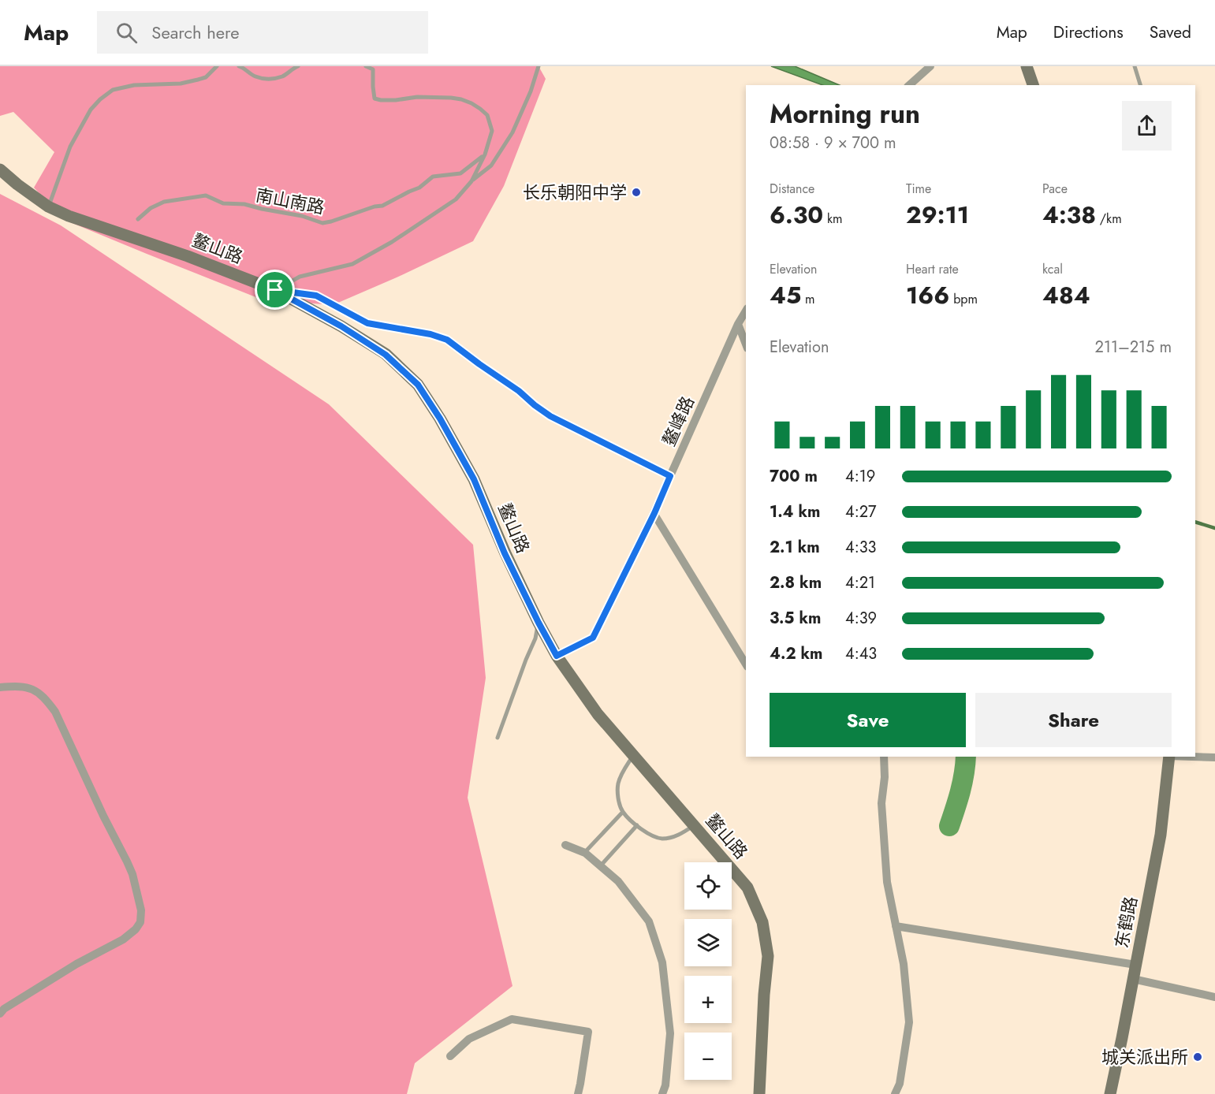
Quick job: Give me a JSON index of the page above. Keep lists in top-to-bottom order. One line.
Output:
{"streets":{"street":["鳌山路","鳌峰路","东鹤路"],"lane":["南山南路"]},"crossings":[["鳌山路","鳌峰路"]],"places":["长乐朝阳中学","城关派出所"],"page":{"header":"Map","search":"Search here","nav":["Map","Directions","Saved"],"heading":["Morning run","08:58 · 9 × 700 m"],"stats":[["Distance","6.30 km"],["Time","29:11"],["Pace","4:38 /km"],["Elevation","45 m"],["Heart rate","166 bpm"],["kcal","484"]],"chart":["Elevation","211–215 m"],"list":[{"name":"700 m","note":"4:19"},{"name":"1.4 km","note":"4:27"},{"name":"2.1 km","note":"4:33"},{"name":"2.8 km","note":"4:21"},{"name":"3.5 km","note":"4:39"},{"name":"4.2 km","note":"4:43"}],"buttons":["Save","Share"],"map_buttons":["+","−"]}}
